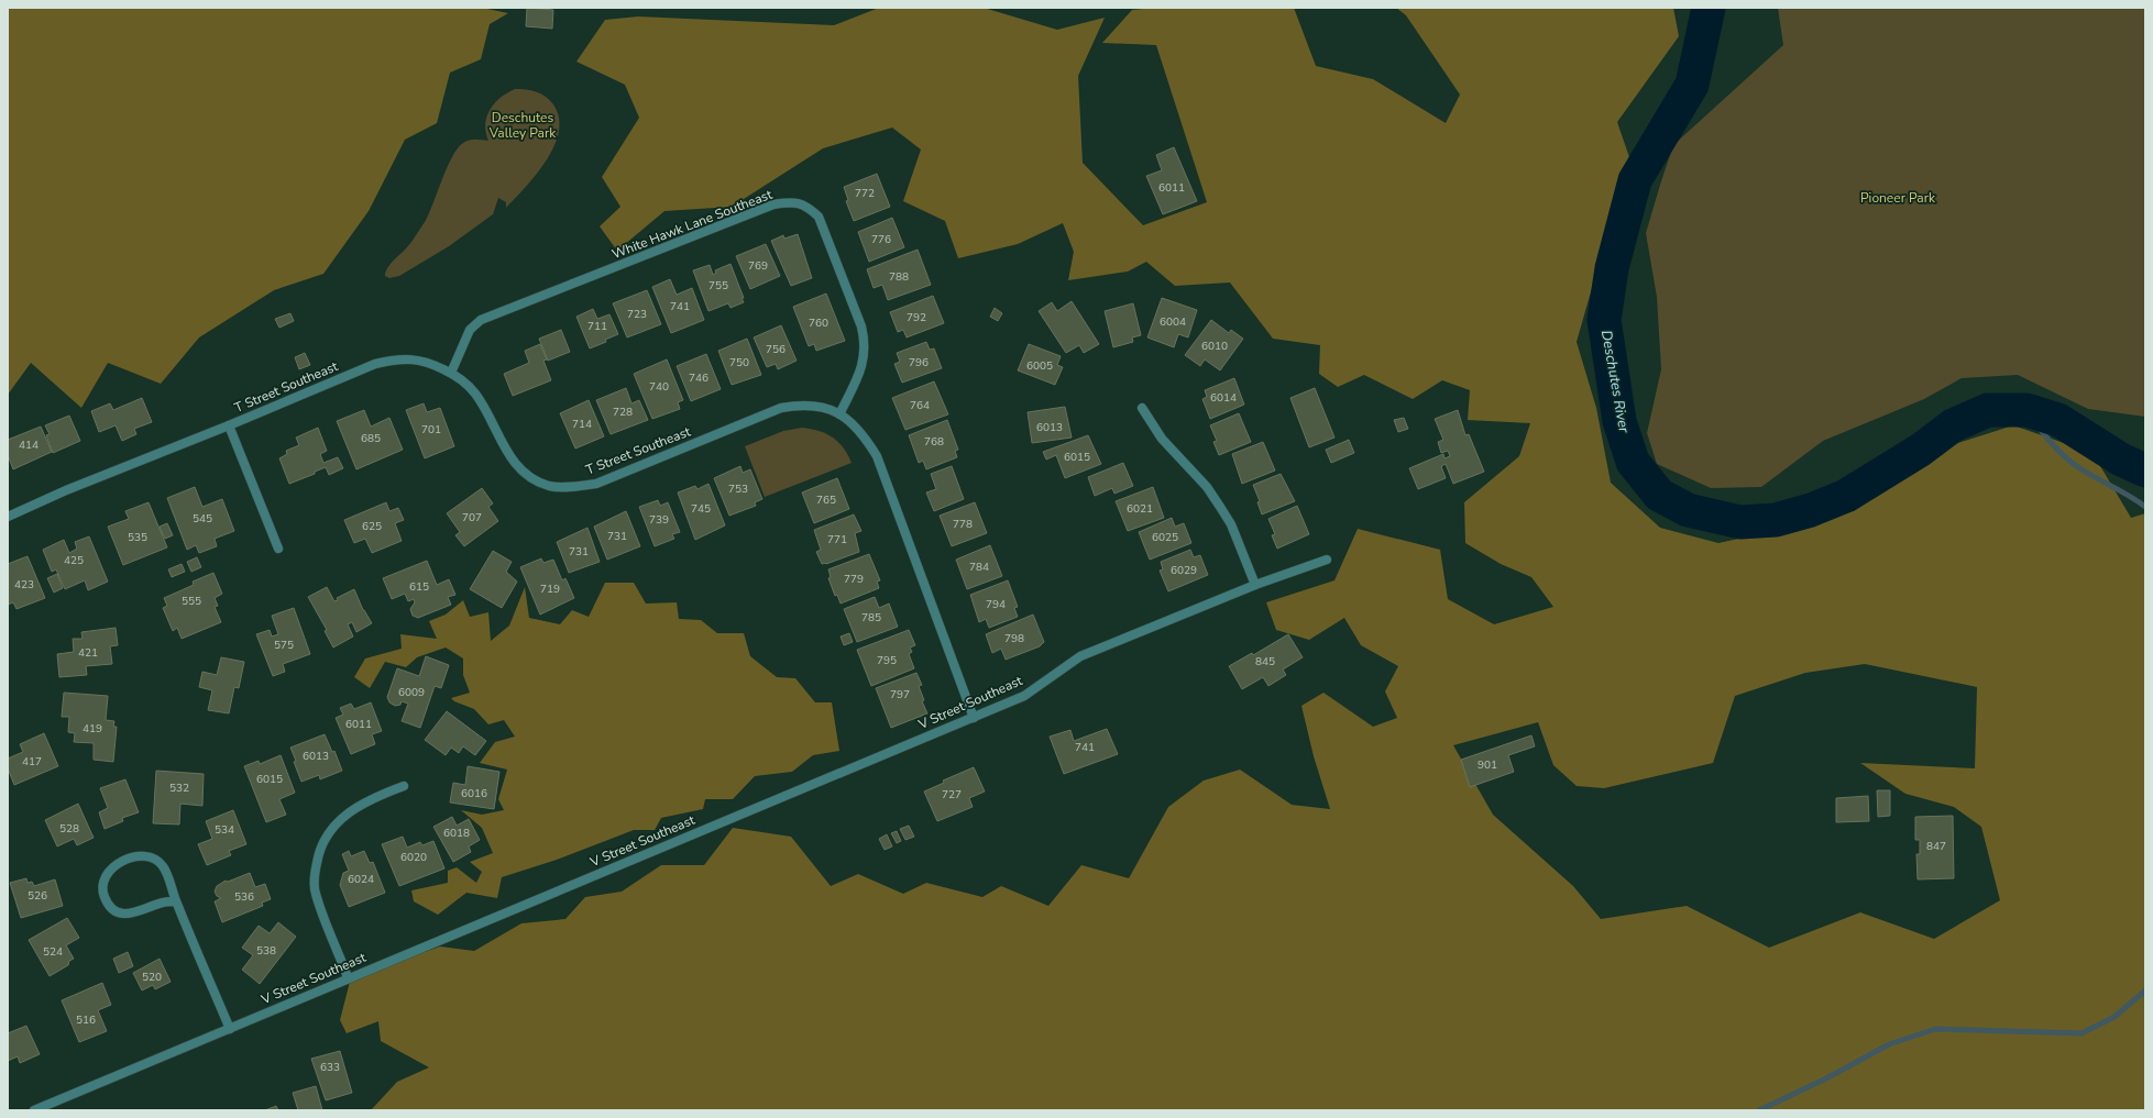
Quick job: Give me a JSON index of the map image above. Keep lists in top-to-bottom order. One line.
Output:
{"streets":{"street":["White Hawk Lane Southeast","T Street Southeast","V Street Southeast"]},"crossings":[["White Hawk Lane Southeast","T Street Southeast"],["T Street Southeast","V Street Southeast"]],"water":["Deschutes River"],"parks":["Deschutes Valley Park","Pioneer Park"],"house_numbers":["6011","772","776","769","788","755","741","723","792","6004","760","711","6010","756","750","796","6005","746","740","6014","764","728","714","6013","701","685","768","414","6015","753","765","745","6021","707","545","739","778","625","731","535","6025","771","731","425","784","6029","779","423","615","719","555","794","785","798","575","421","795","845","6009","797","6011","419","741","6013","417","901","6015","532","6016","727","528","534","6018","847","6020","6024","526","536","538","524","520","516","633"]}
